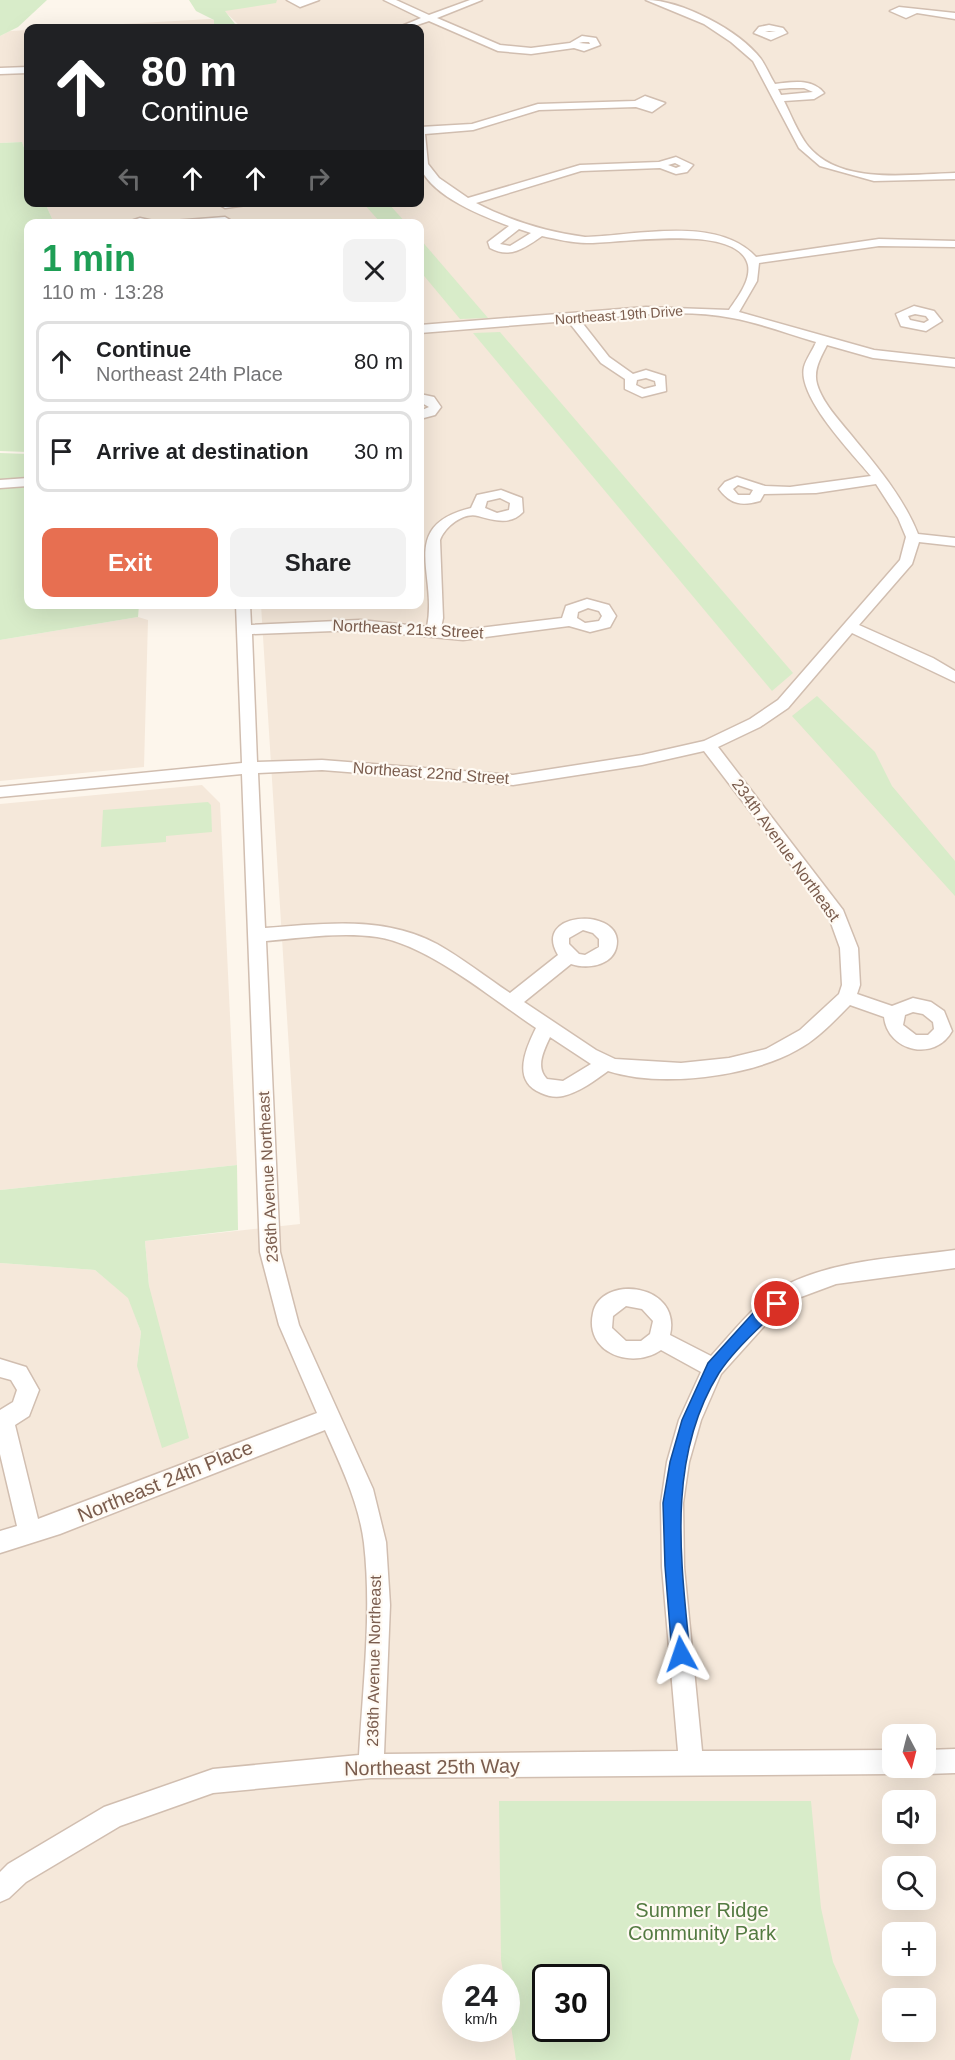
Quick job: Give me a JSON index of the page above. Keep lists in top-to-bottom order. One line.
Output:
{"streets":{"street":["Northeast 19th Drive","Northeast 21st Street","Northeast 22nd Street","234th Avenue Northeast","236th Avenue Northeast","Northeast 24th Place","Northeast 25th Way"]},"crossings":[["Northeast 21st Street","236th Avenue Northeast"],["Northeast 22nd Street","234th Avenue Northeast"],["Northeast 22nd Street","236th Avenue Northeast"],["236th Avenue Northeast","Northeast 24th Place"],["236th Avenue Northeast","Northeast 25th Way"]],"parks":["Summer Ridge Community Park"],"north":"bottom","page":{"turn":["80 m","Continue"],"heading":["1 min","110 m · 13:28"],"list":[{"name":"Continue","note":"Northeast 24th Place","value":"80 m"},{"name":"Arrive at destination","value":"30 m"}],"buttons":["Exit","Share"],"map_buttons":["+","−"],"speed":"24 km/h","limit":"30"}}
